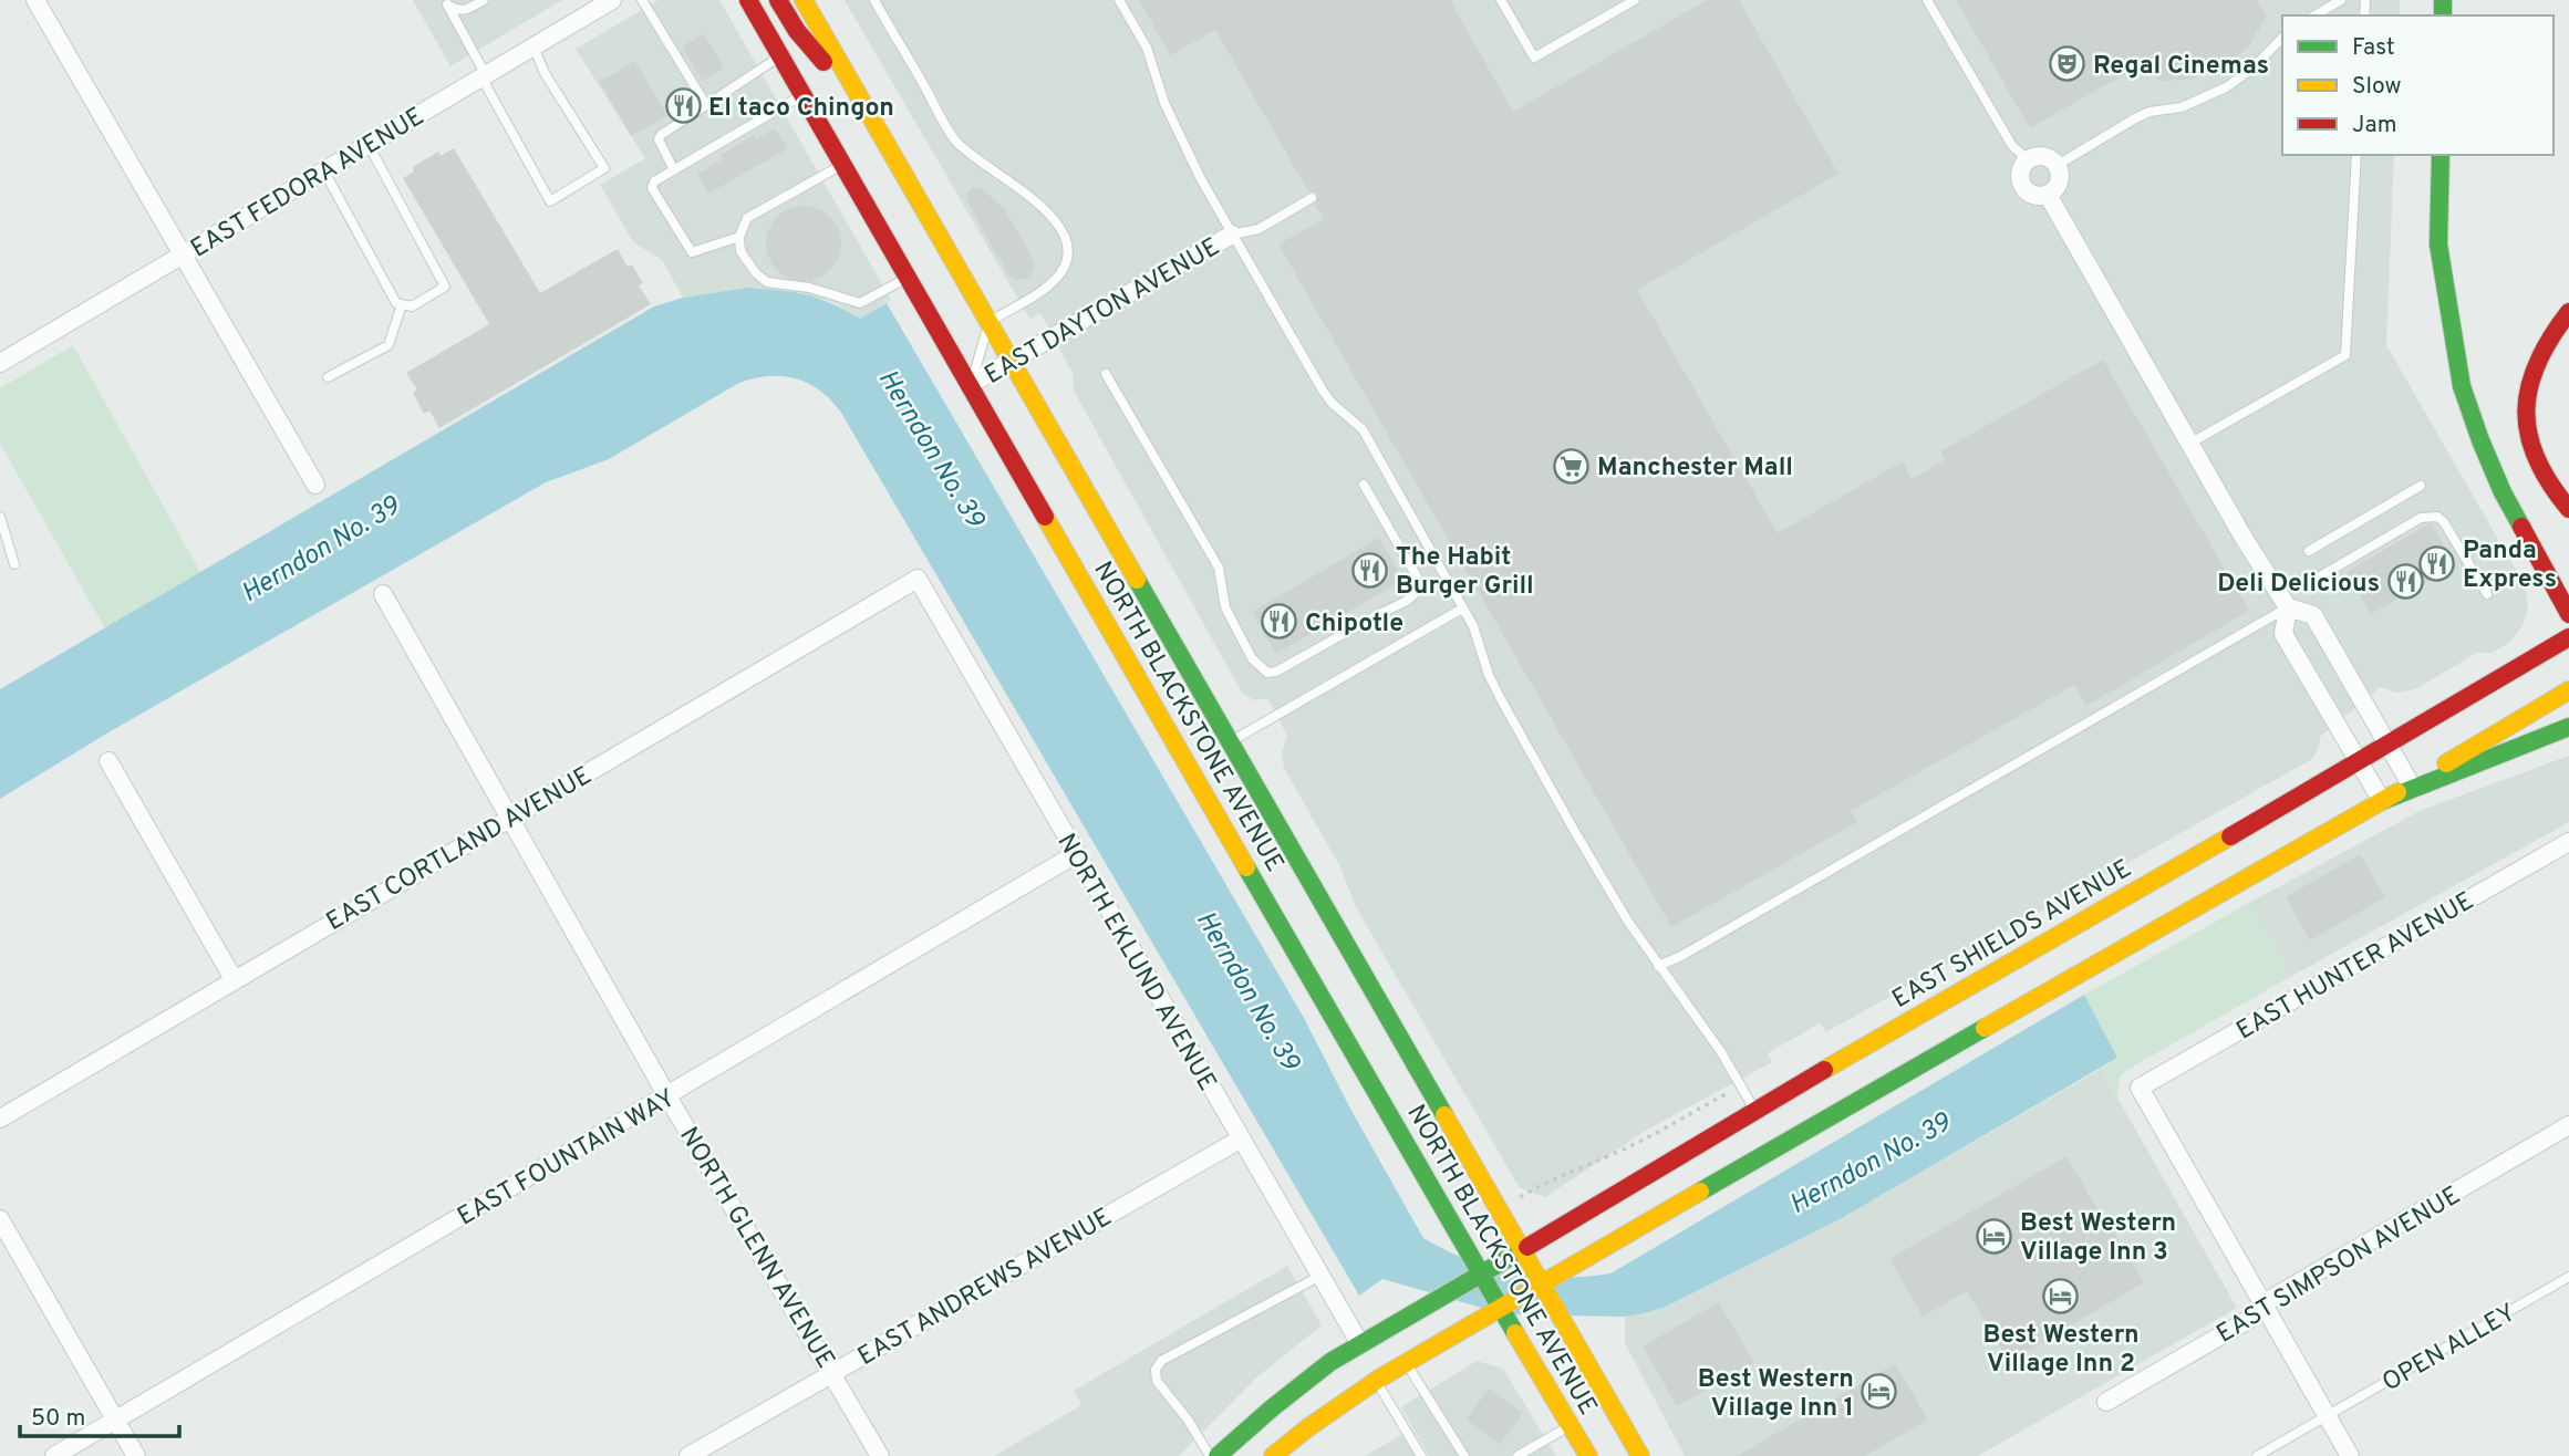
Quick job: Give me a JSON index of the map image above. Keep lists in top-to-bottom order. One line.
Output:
{"streets":{"main road":["NORTH BLACKSTONE AVENUE","EAST SHIELDS AVENUE"],"street":["EAST FEDORA AVENUE","EAST DAYTON AVENUE","EAST CORTLAND AVENUE","NORTH EKLUND AVENUE","EAST HUNTER AVENUE","EAST FOUNTAIN WAY","NORTH GLENN AVENUE","EAST SIMPSON AVENUE","EAST ANDREWS AVENUE"],"lane":["OPEN ALLEY"]},"crossings":[["EAST DAYTON AVENUE","NORTH BLACKSTONE AVENUE"],["NORTH BLACKSTONE AVENUE","EAST SHIELDS AVENUE"],["EAST CORTLAND AVENUE","NORTH EKLUND AVENUE"],["EAST CORTLAND AVENUE","NORTH GLENN AVENUE"],["EAST SHIELDS AVENUE","NORTH EKLUND AVENUE"],["NORTH EKLUND AVENUE","EAST FOUNTAIN WAY"],["NORTH EKLUND AVENUE","EAST ANDREWS AVENUE"],["EAST HUNTER AVENUE","EAST SIMPSON AVENUE"],["EAST FOUNTAIN WAY","NORTH GLENN AVENUE"],["NORTH GLENN AVENUE","EAST ANDREWS AVENUE"]],"water":["Herndon No. 39"],"places":{"theatre":["Regal Cinemas"],"restaurant":["El taco Chingon","Panda Express","The Habit Burger Grill","Deli Delicious","Chipotle"],"supermarket":["Manchester Mall"],"hotel":["Best Western Village Inn 3","Best Western Village Inn 2","Best Western Village Inn 1"]},"legend":["Fast","Slow","Jam"],"scale_bar":"50 m"}
